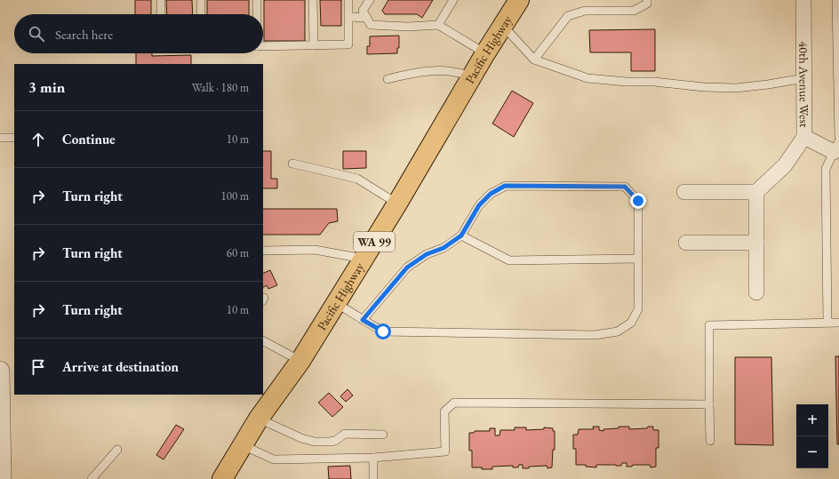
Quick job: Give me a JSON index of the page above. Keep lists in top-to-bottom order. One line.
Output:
{"streets":{"highway":["Pacific Highway","WA 99"],"street":["40th Avenue West"]},"page":{"search":"Search here","heading":["3 min","Walk · 180 m"],"list":[["Continue","10 m"],["Turn right","100 m"],["Turn right","60 m"],["Turn right","10 m"],"Arrive at destination"],"map_buttons":["+","−"]}}
